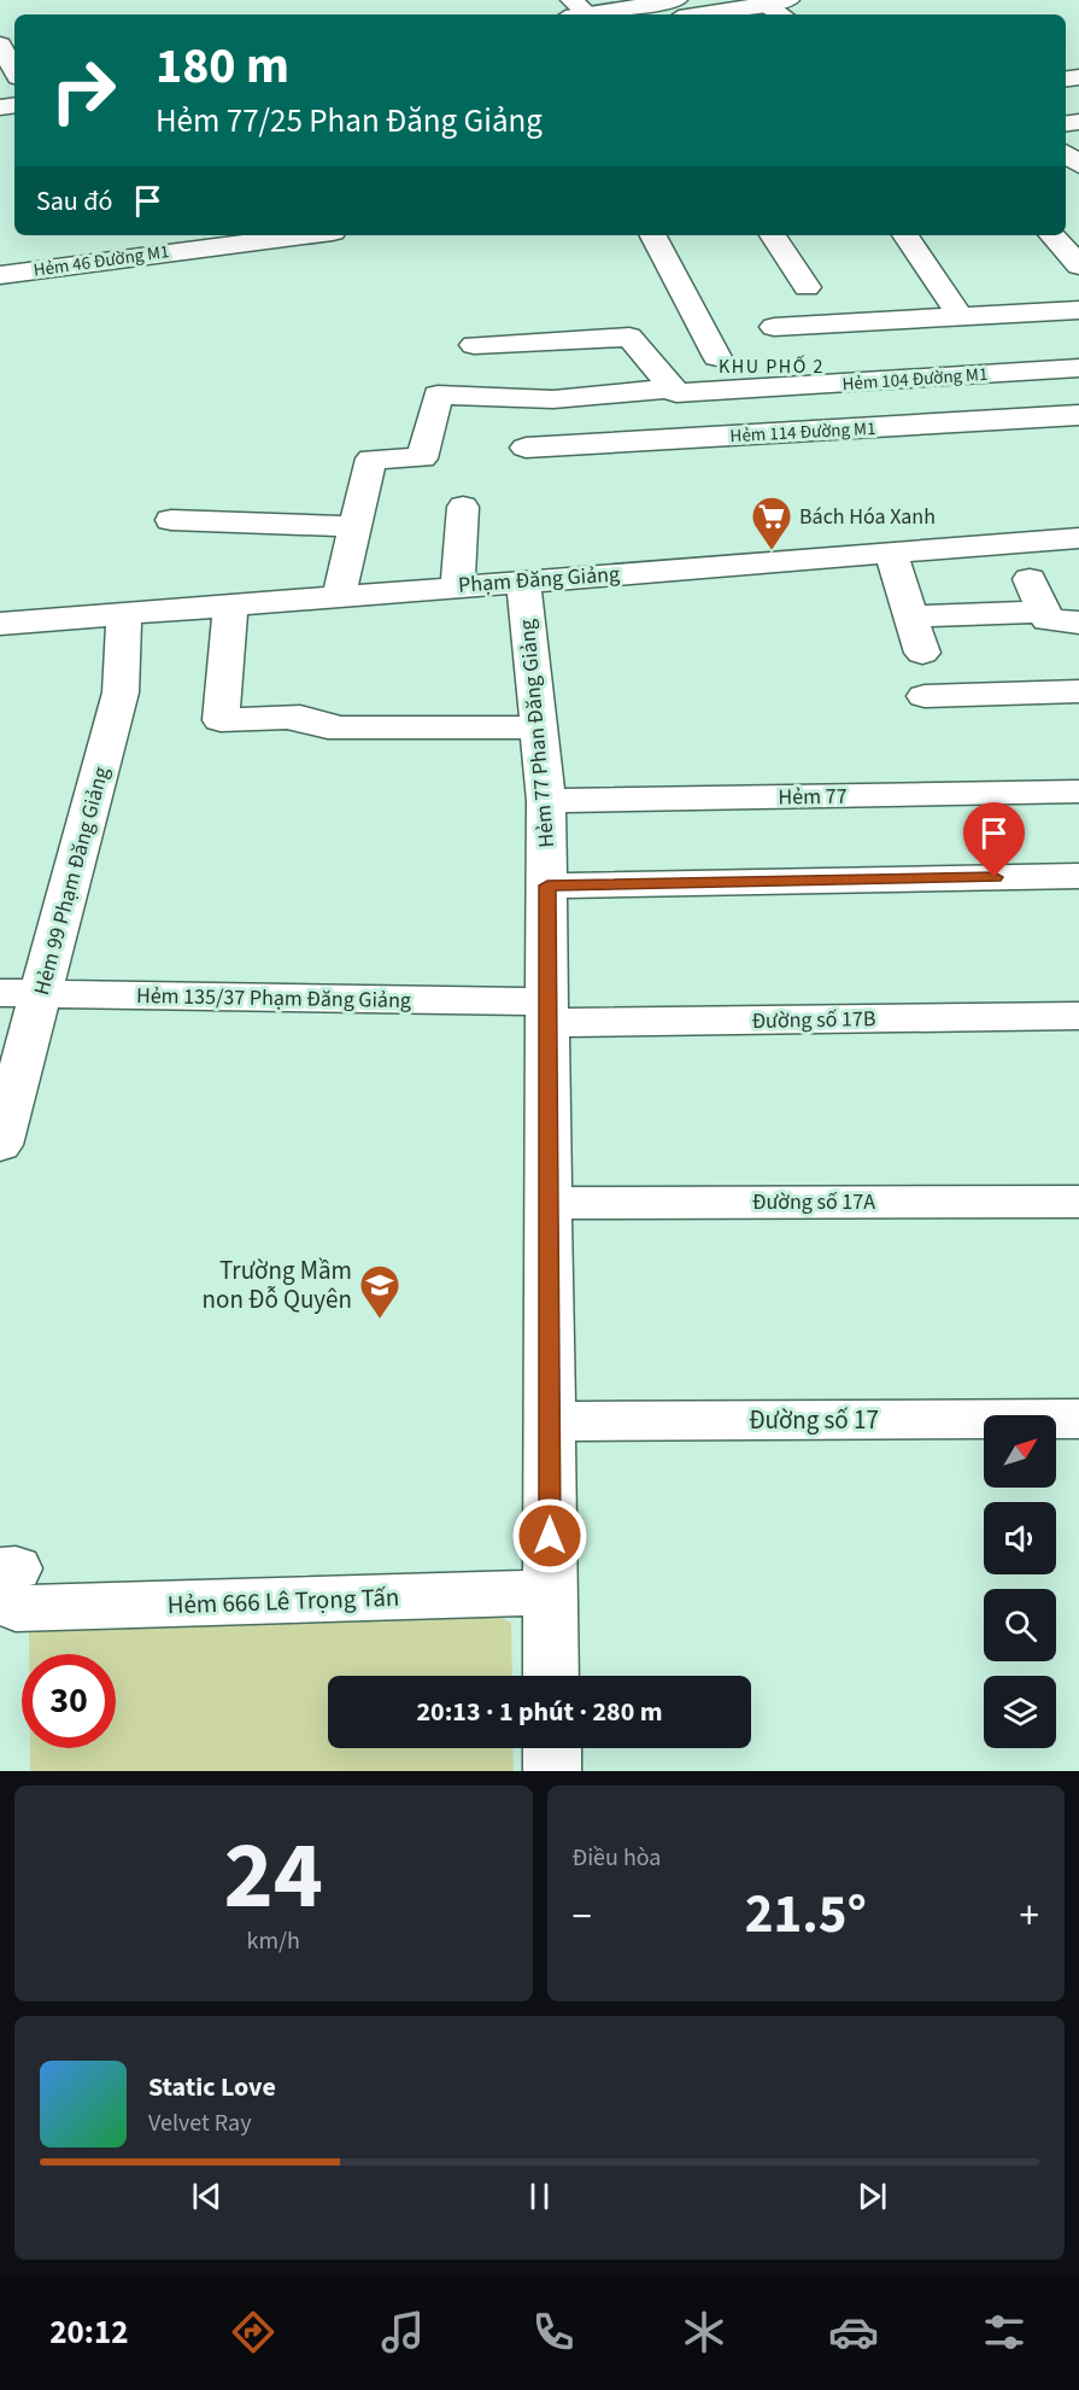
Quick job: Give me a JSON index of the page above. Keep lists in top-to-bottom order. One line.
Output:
{"streets":{"main road":["Hẻm 46 Đường M1","Hẻm 104 Đường M1","Hẻm 114 Đường M1","Phạm Đăng Giảng","Hẻm 77 Phan Đăng Giảng","Hẻm 77","Hẻm 99 Phạm Đăng Giảng","Hẻm 135/37 Phạm Đăng Giảng","Đường số 17B","Đường số 17A","Đường số 17","Hẻm 666 Lê Trọng Tấn"]},"crossings":[["Phạm Đăng Giảng","Hẻm 77 Phan Đăng Giảng"],["Phạm Đăng Giảng","Hẻm 99 Phạm Đăng Giảng"],["Hẻm 77 Phan Đăng Giảng","Hẻm 77"],["Hẻm 77 Phan Đăng Giảng","Hẻm 135/37 Phạm Đăng Giảng"],["Hẻm 77 Phan Đăng Giảng","Đường số 17B"],["Hẻm 77 Phan Đăng Giảng","Đường số 17A"],["Hẻm 77 Phan Đăng Giảng","Đường số 17"],["Hẻm 77 Phan Đăng Giảng","Hẻm 666 Lê Trọng Tấn"],["Hẻm 99 Phạm Đăng Giảng","Hẻm 135/37 Phạm Đăng Giảng"],["Hẻm 135/37 Phạm Đăng Giảng","Đường số 17B"]],"districts":["KHU PHỐ 2"],"places":{"supermarket":["Bách Hóa Xanh"],"school or university":["Trường Mầm non Đỗ Quyên"]},"north":"top right","page":{"turn":["180 m","Hẻm 77/25 Phan Đăng Giảng"],"then":"Sau đó","limit":"30","trip":"20:13 · 1 phút · 280 m","tile":[["24","km/h"],"Điều hòa"],"heat":["−","21.5°","+"],"song":["Static Love","Velvet Ray"],"tabs":"20:12"}}
